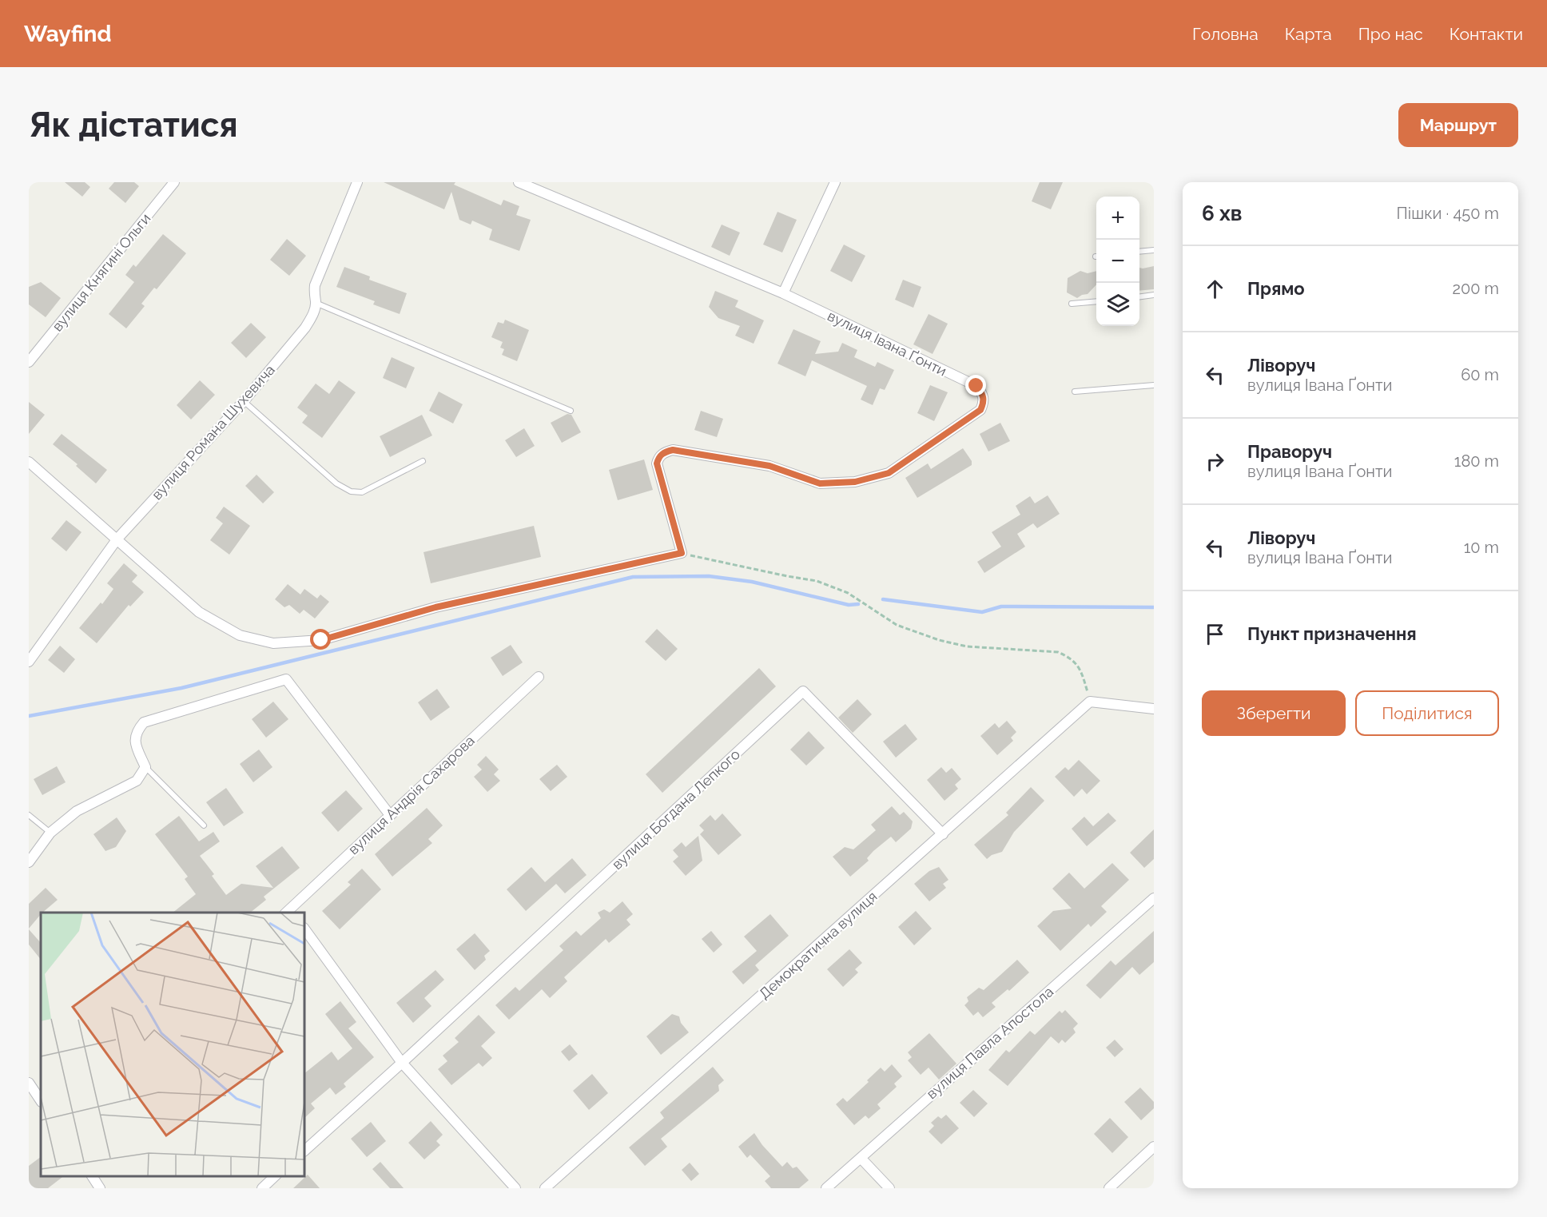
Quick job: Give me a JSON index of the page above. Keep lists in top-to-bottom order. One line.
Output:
{"streets":{"street":["вулиця Княгині Ольги","вулиця Івана Ґонти","вулиця Романа Шухевича","вулиця Андрія Сахарова","вулиця Богдана Лепкого","Демократична вулиця","вулиця Павла Апостола"]},"crossings":[["вулиця Богдана Лепкого","Демократична вулиця"]],"page":{"header":"Wayfind","nav":["Головна","Карта","Про нас","Контакти"],"buttons":["Маршрут",["Зберегти","Поділитися"]],"title":"Як дістатися","heading":["6 хв","Пішки · 450 m"],"map_buttons":["+","−"],"list":[["Прямо","200 m"],["Ліворуч","вулиця Івана Ґонти","60 m"],["Праворуч","вулиця Івана Ґонти","180 m"],["Ліворуч","вулиця Івана Ґонти","10 m"],"Пункт призначення"]}}
